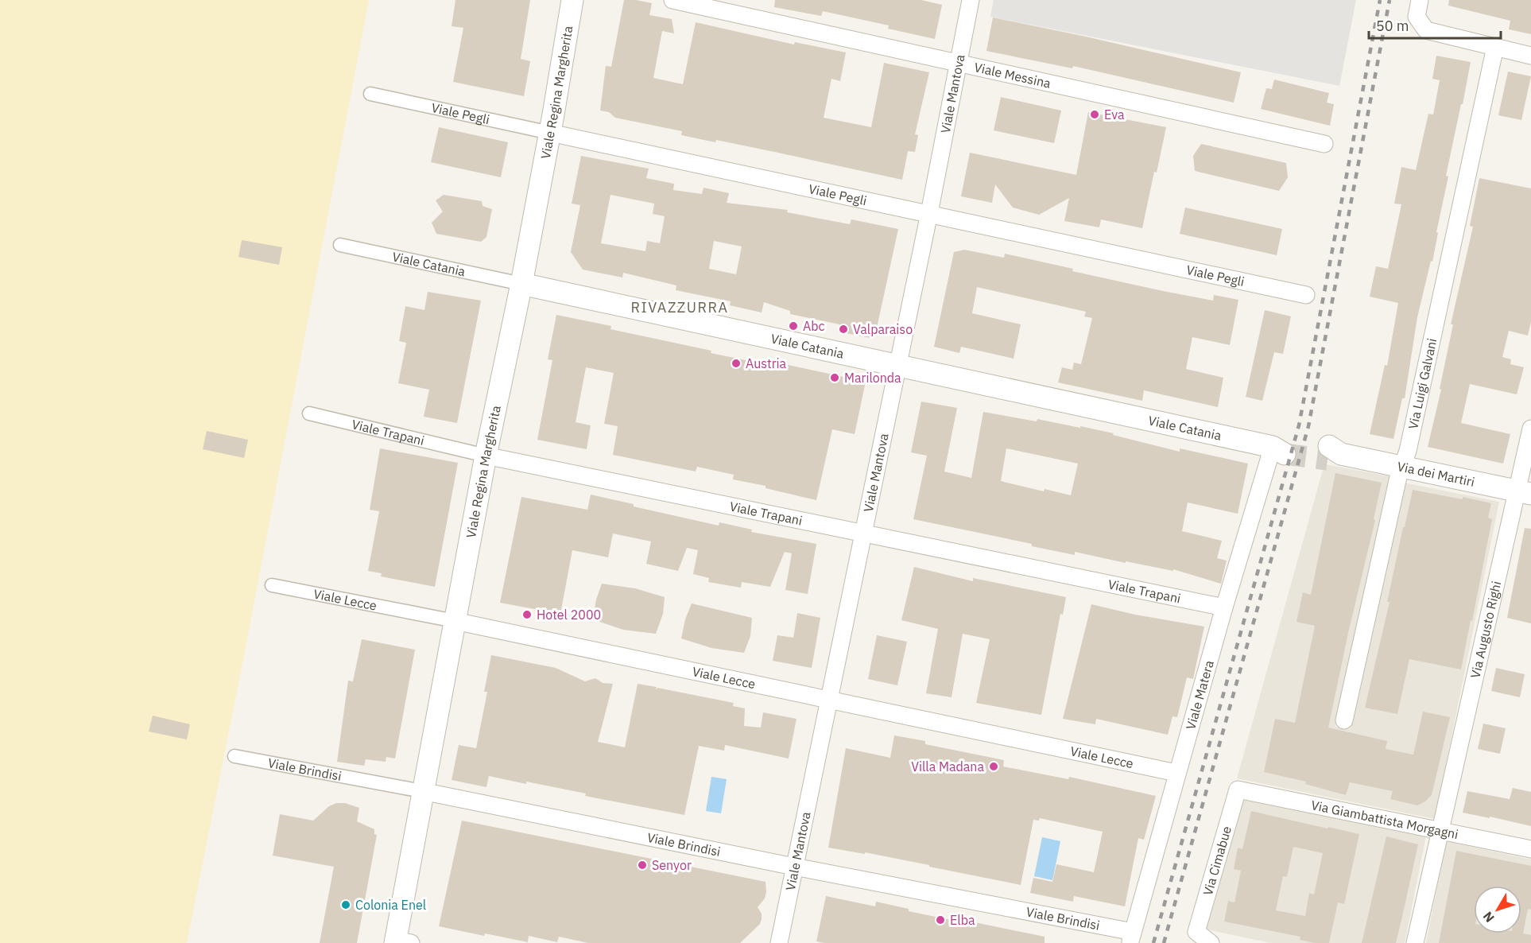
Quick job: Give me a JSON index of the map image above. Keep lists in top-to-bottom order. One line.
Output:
{"streets":{"street":["Viale Messina","Viale Regina Margherita","Viale Mantova","Viale Pegli","Viale Catania","Via Luigi Galvani","Viale Trapani","Via dei Martiri","Viale Lecce","Via Augusto Righi","Viale Matera","Viale Brindisi","Via Giambattista Morgagni","Via Cimabue"]},"crossings":[["Viale Messina","Viale Mantova"],["Viale Regina Margherita","Viale Pegli"],["Viale Regina Margherita","Viale Catania"],["Viale Regina Margherita","Viale Trapani"],["Viale Regina Margherita","Viale Lecce"],["Viale Regina Margherita","Viale Brindisi"],["Viale Mantova","Viale Pegli"],["Viale Mantova","Viale Catania"],["Viale Mantova","Viale Trapani"],["Viale Mantova","Viale Lecce"],["Viale Mantova","Viale Brindisi"],["Viale Catania","Viale Matera"],["Via Luigi Galvani","Via dei Martiri"],["Viale Trapani","Viale Matera"],["Via dei Martiri","Via Augusto Righi"],["Viale Lecce","Viale Matera"],["Via Augusto Righi","Via Giambattista Morgagni"],["Viale Matera","Viale Brindisi"],["Via Giambattista Morgagni","Via Cimabue"]],"districts":["RIVAZZURRA"],"places":["Eva","Abc","Valparaiso","Austria","Marilonda","Hotel 2000","Villa Madana","Senyor","Colonia Enel","Elba"],"scale_bar":"50 m","north":"bottom left"}
